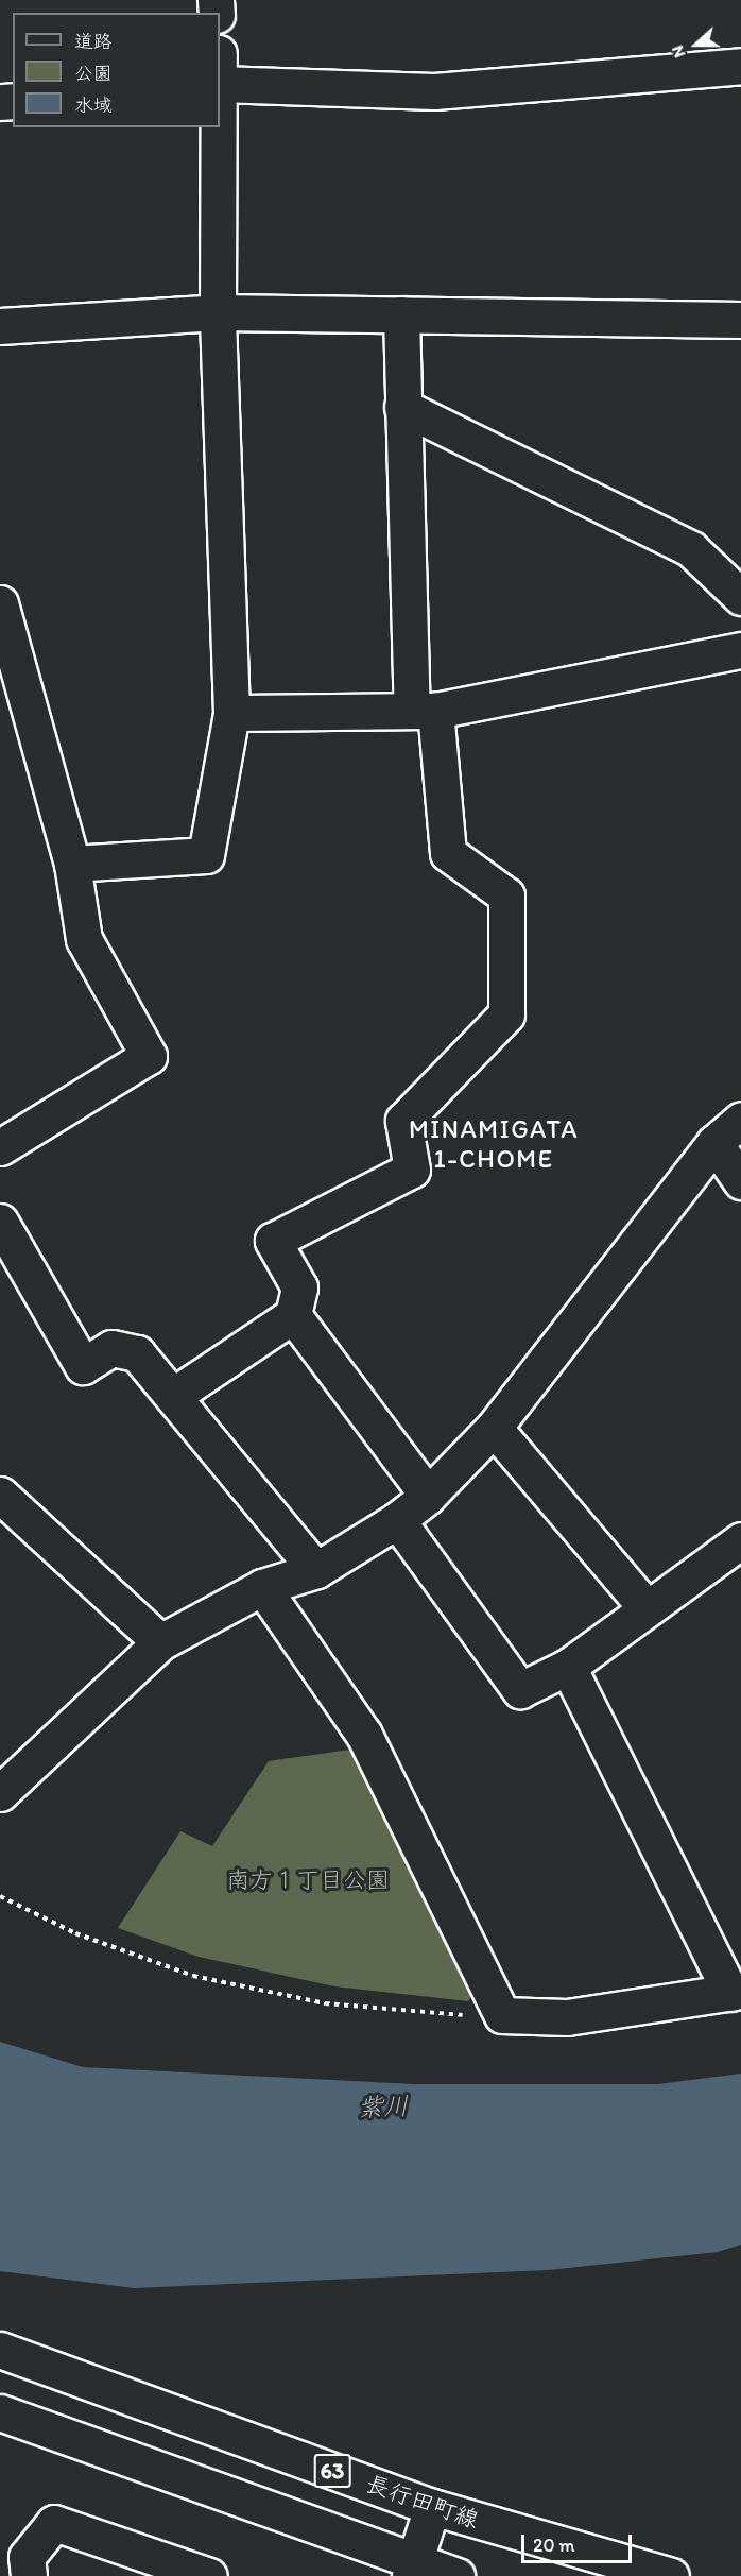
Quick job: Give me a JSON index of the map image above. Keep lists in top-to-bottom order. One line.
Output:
{"streets":{"street":["63","長行田町線"]},"districts":["MINAMIGATA 1-CHOME"],"water":["紫川"],"parks":["南方１丁目公園"],"legend":["道路","公園","水域"],"scale_bar":"20 m","north":"left"}
